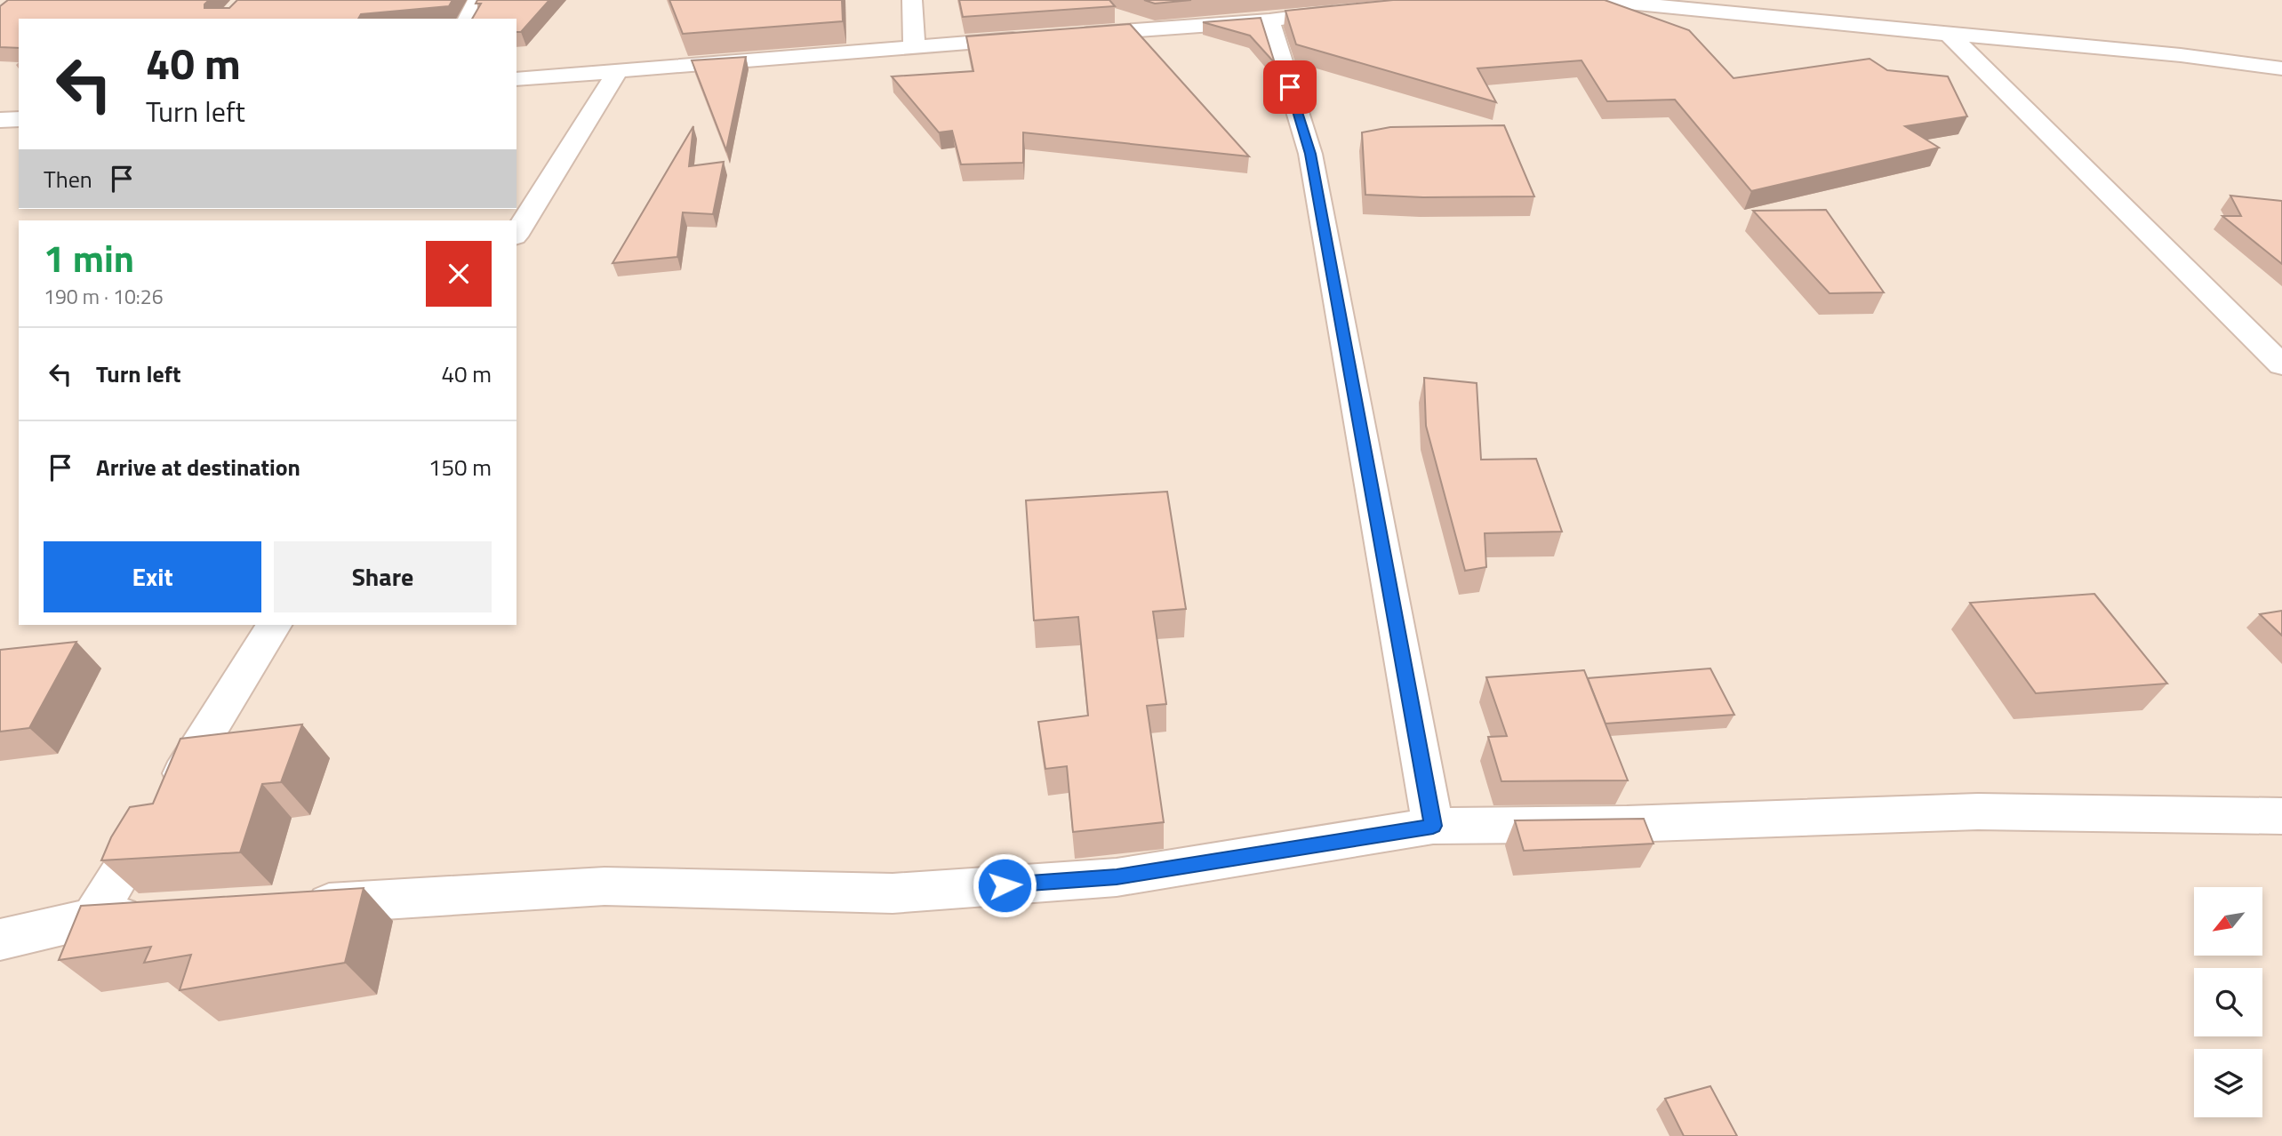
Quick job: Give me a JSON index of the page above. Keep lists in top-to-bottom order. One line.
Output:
{"north":"bottom left","page":{"turn":["40 m","Turn left"],"then":"Then","heading":["1 min","190 m · 10:26"],"list":[{"name":"Turn left","value":"40 m"},{"name":"Arrive at destination","value":"150 m"}],"buttons":["Exit","Share"]}}
